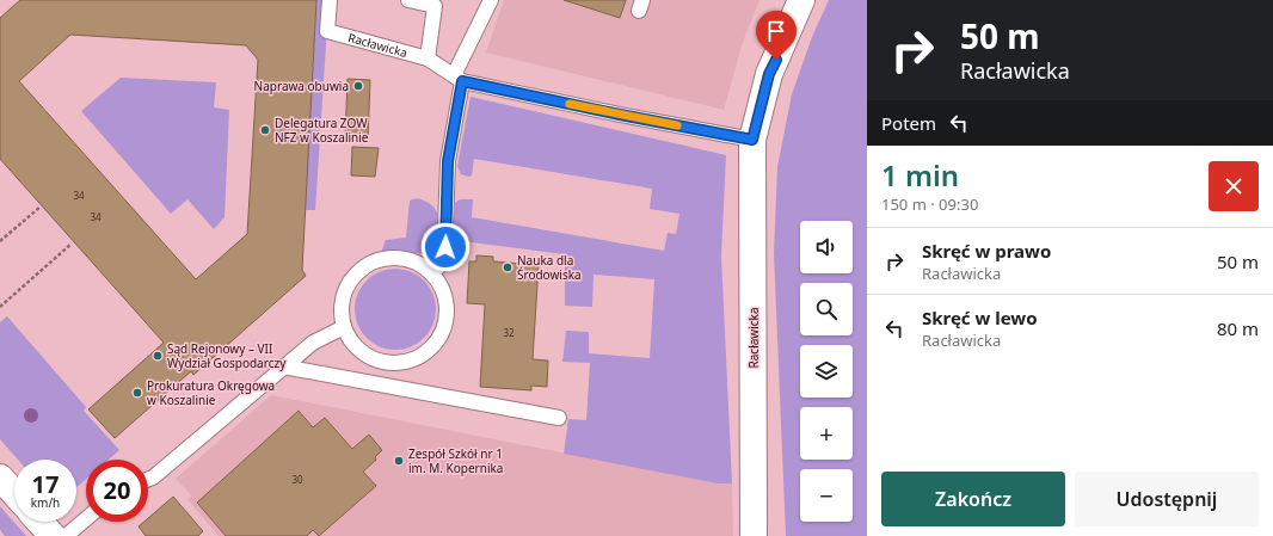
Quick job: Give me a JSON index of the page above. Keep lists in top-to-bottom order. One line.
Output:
{"streets":{"street":["Racławicka"]},"places":["Naprawa obuwia","Delegatura ZOW NFZ w Koszalinie","Nauka dla Środowiska","Sąd Rejonowy – VII Wydział Gospodarczy","Prokuratura Okręgowa w Koszalinie","Zespół Szkół nr 1 im. M. Kopernika"],"house_numbers":["34","34","32","30"],"page":{"turn":["50 m","Racławicka"],"then":"Potem","heading":["1 min","150 m · 09:30"],"map_buttons":["+","−"],"list":[{"name":"Skręć w prawo","note":"Racławicka","value":"50 m"},{"name":"Skręć w lewo","note":"Racławicka","value":"80 m"}],"speed":"17 km/h","limit":"20","buttons":["Zakończ","Udostępnij"]}}
